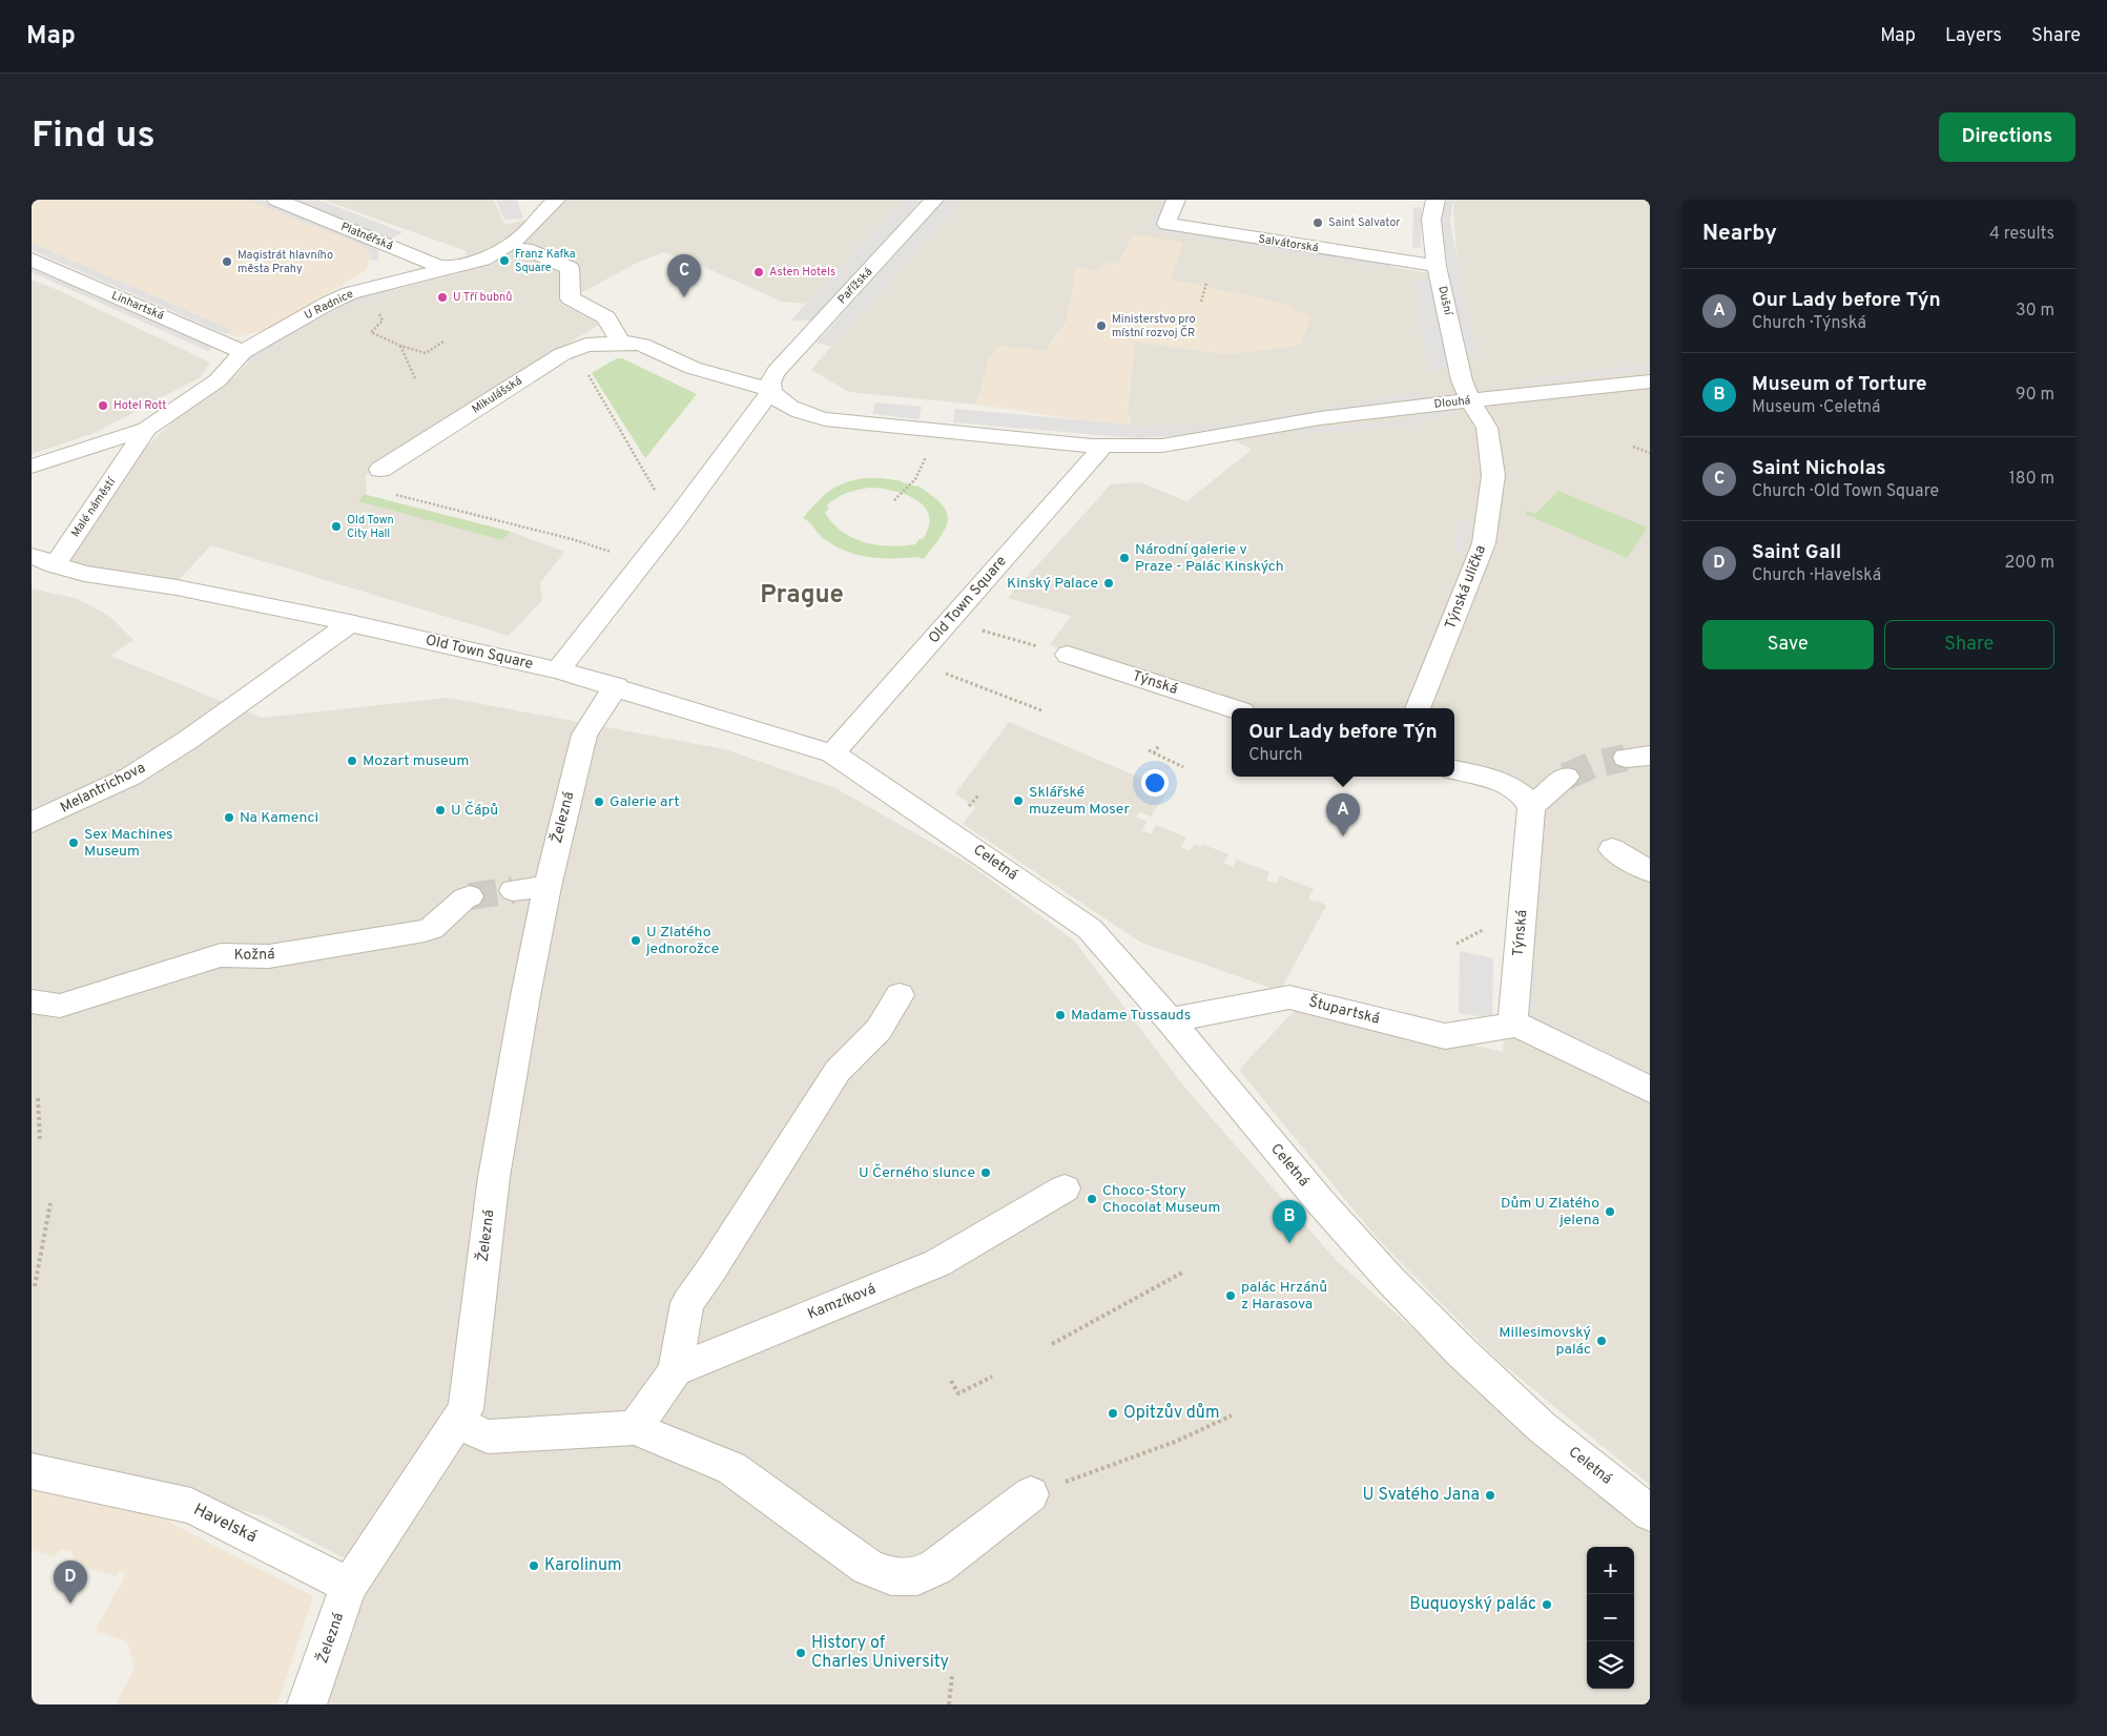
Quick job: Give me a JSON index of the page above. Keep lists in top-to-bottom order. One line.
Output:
{"streets":{"street":["Platnéřská","Salvátorská","Pařížská","Dušní","U Radnice","Linhartská","Mikulášská","Dlouhá","Malé náměstí","Týnská ulička","Old Town Square","Týnská","Melantrichova","Železná","Celetná","Kožná","Štupartská","Kamzíková","Havelská"]},"crossings":[["Platnéřská","U Radnice"],["Salvátorská","Dušní"],["Dušní","Dlouhá"],["Dušní","Týnská ulička"],["U Radnice","Linhartská"],["U Radnice","Malé náměstí"],["Dlouhá","Týnská ulička"],["Dlouhá","Old Town Square"],["Malé náměstí","Old Town Square"],["Old Town Square","Melantrichova"],["Old Town Square","Železná"],["Old Town Square","Celetná"],["Týnská","Štupartská"],["Železná","Havelská"],["Celetná","Štupartská"]],"districts":["Prague"],"places":["Saint Salvator","Franz Kafka Square","Magistrát hlavního města Prahy","Asten Hotels","U Tří bubnů","Ministerstvo pro místní rozvoj ČR","Hotel Rott","Old Town City Hall","Národní galerie v Praze - Palác Kinských","Kinský Palace","Mozart museum","Sklářské muzeum Moser","Galerie art","U Čápů","Na Kamenci","Sex Machines Museum","U Zlatého jednorožce","Madame Tussauds","U Černého slunce","Choco-Story Chocolat Museum","Dům U Zlatého jelena","palác Hrzánů z Harasova","Millesimovský palác","Opitzův dům","U Svatého Jana","Karolinum","Buquoyský palác","History of Charles University"],"page":{"header":"Map","nav":["Map","Layers","Share"],"buttons":["Directions",["Save","Share"]],"title":"Find us","heading":["Nearby","4 results"],"pins":["C","A","B","D"],"list":[{"mark":"A","name":"Our Lady before Týn","note":"Church · Týnská","value":"30 m"},{"mark":"B","name":"Museum of Torture","note":"Museum · Celetná","value":"90 m"},{"mark":"C","name":"Saint Nicholas","note":"Church · Old Town Square","value":"180 m"},{"mark":"D","name":"Saint Gall","note":"Church · Havelská","value":"200 m"}],"popup":["Our Lady before Týn","Church"],"map_buttons":["+","−"]}}
